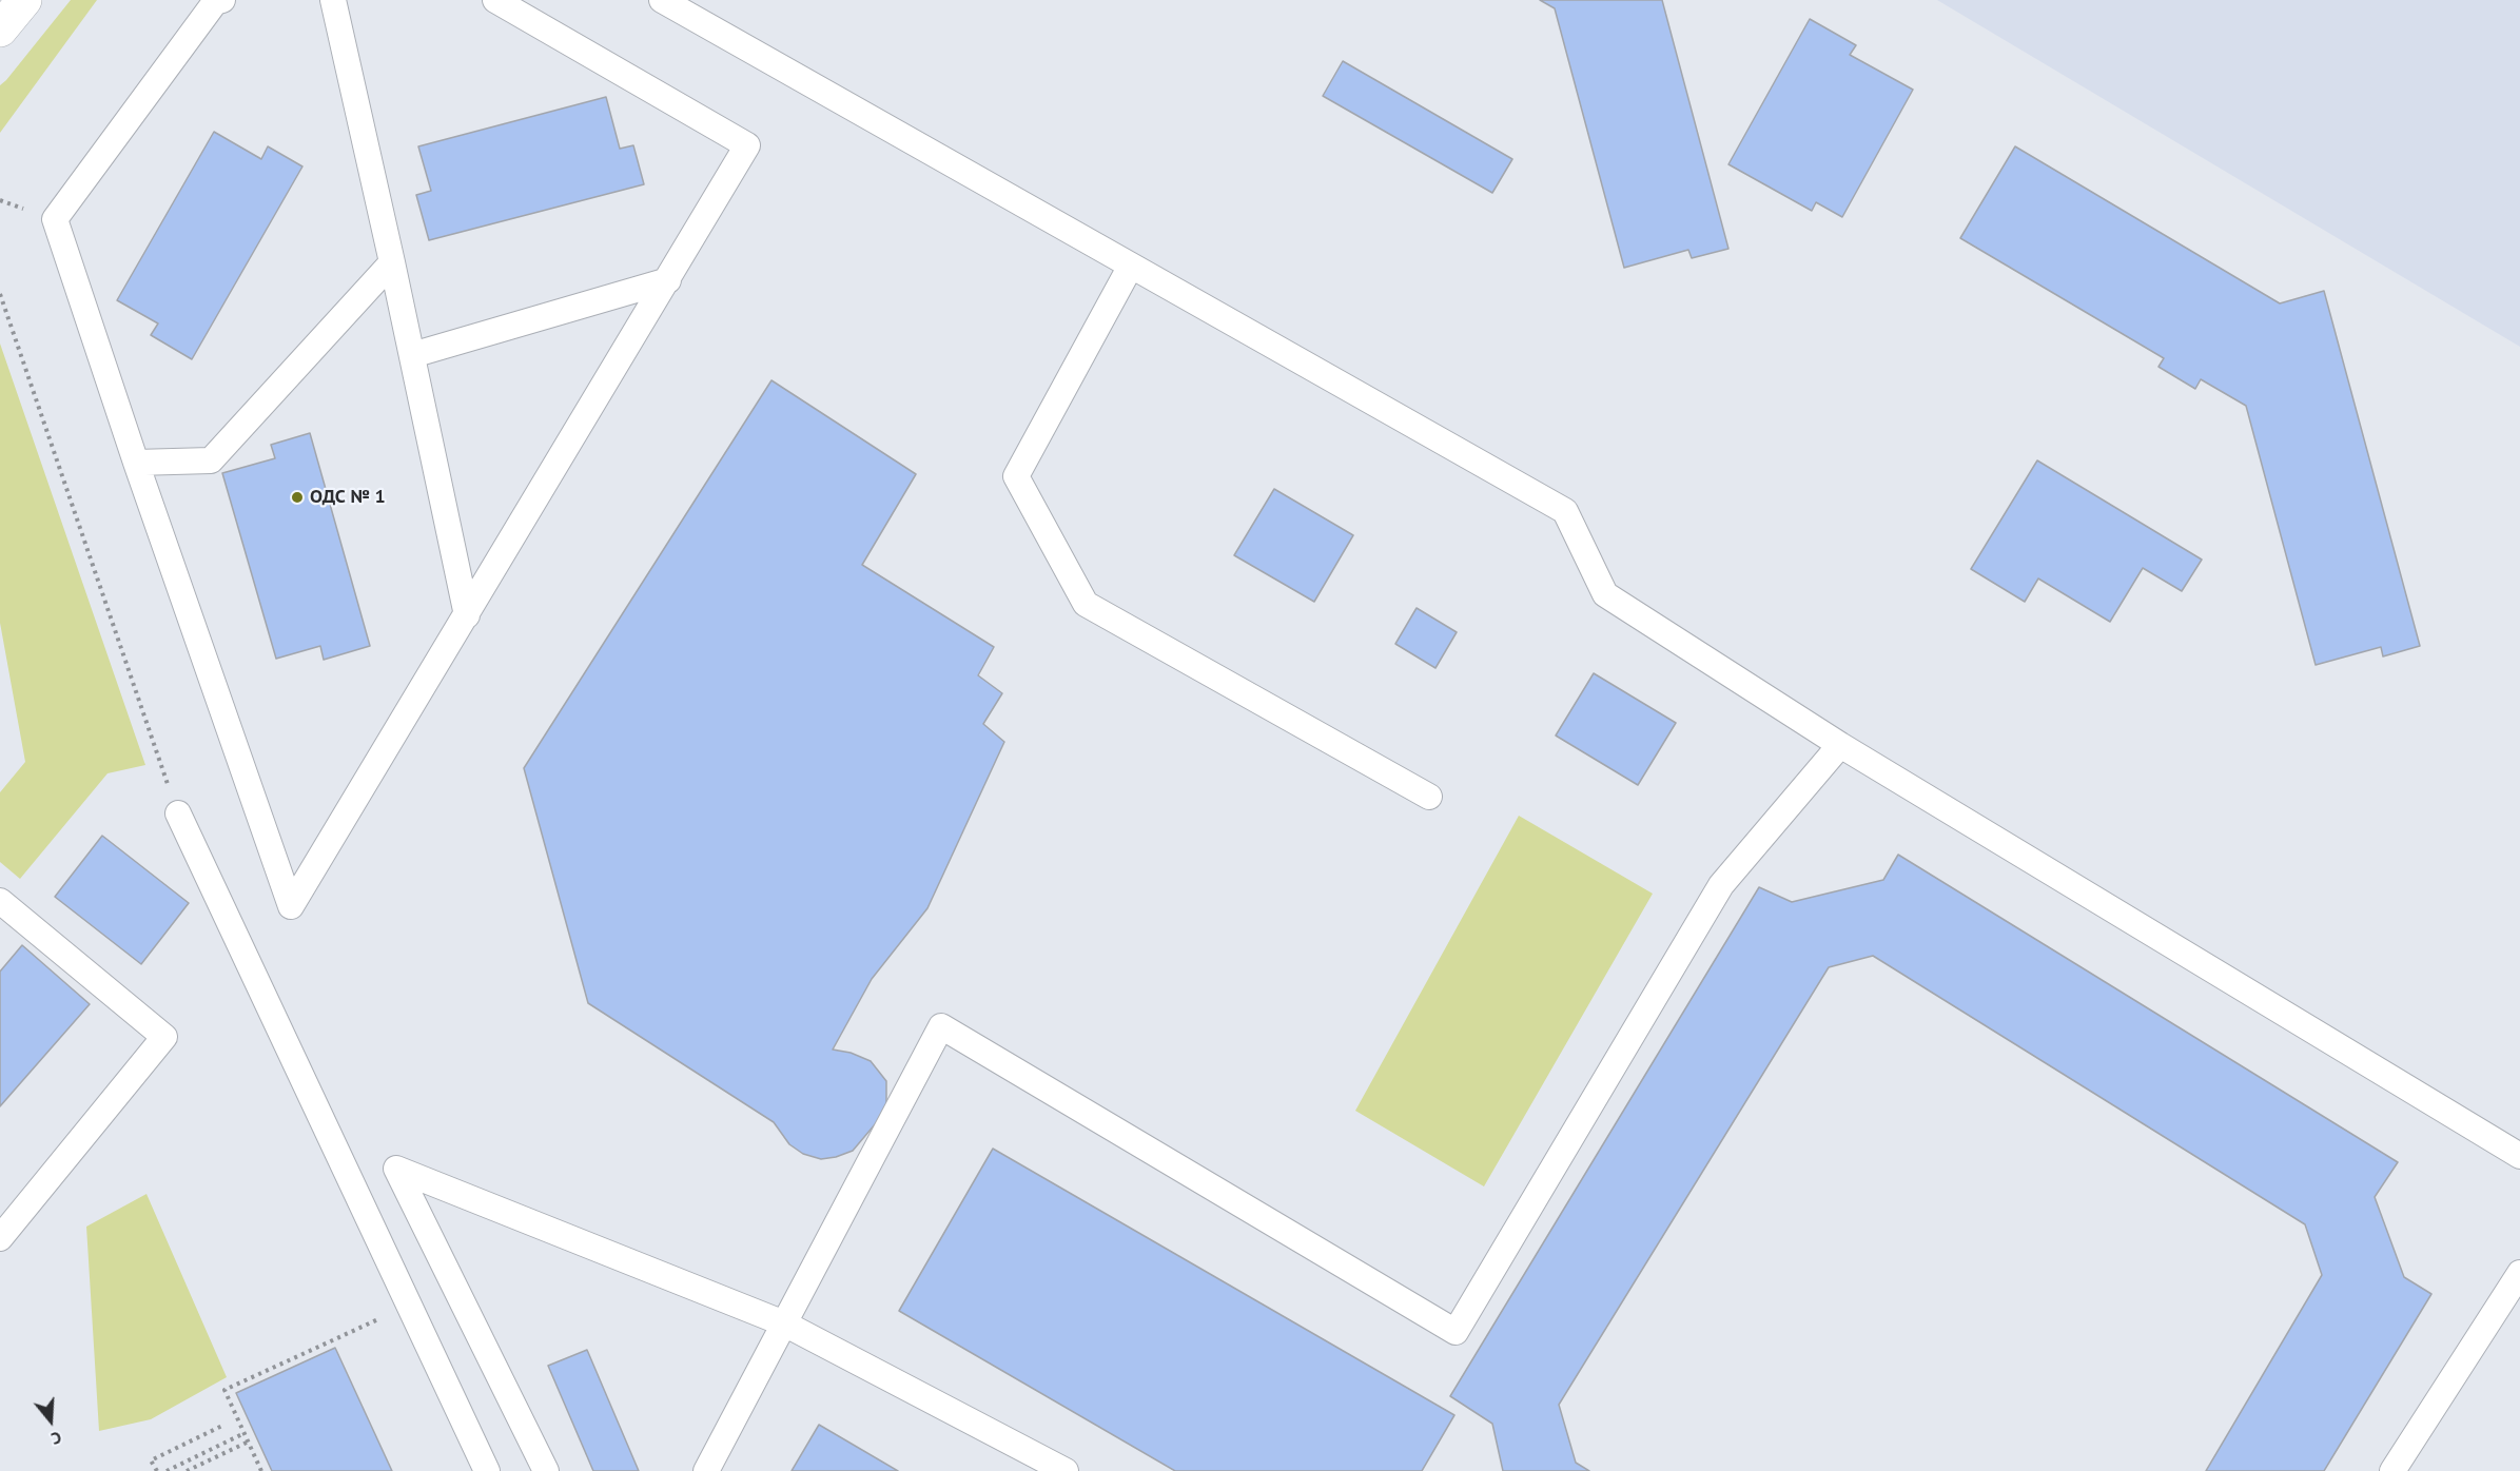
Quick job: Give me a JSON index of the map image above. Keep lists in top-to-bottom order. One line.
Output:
{"places":["ОДС № 1"],"north":"bottom"}
